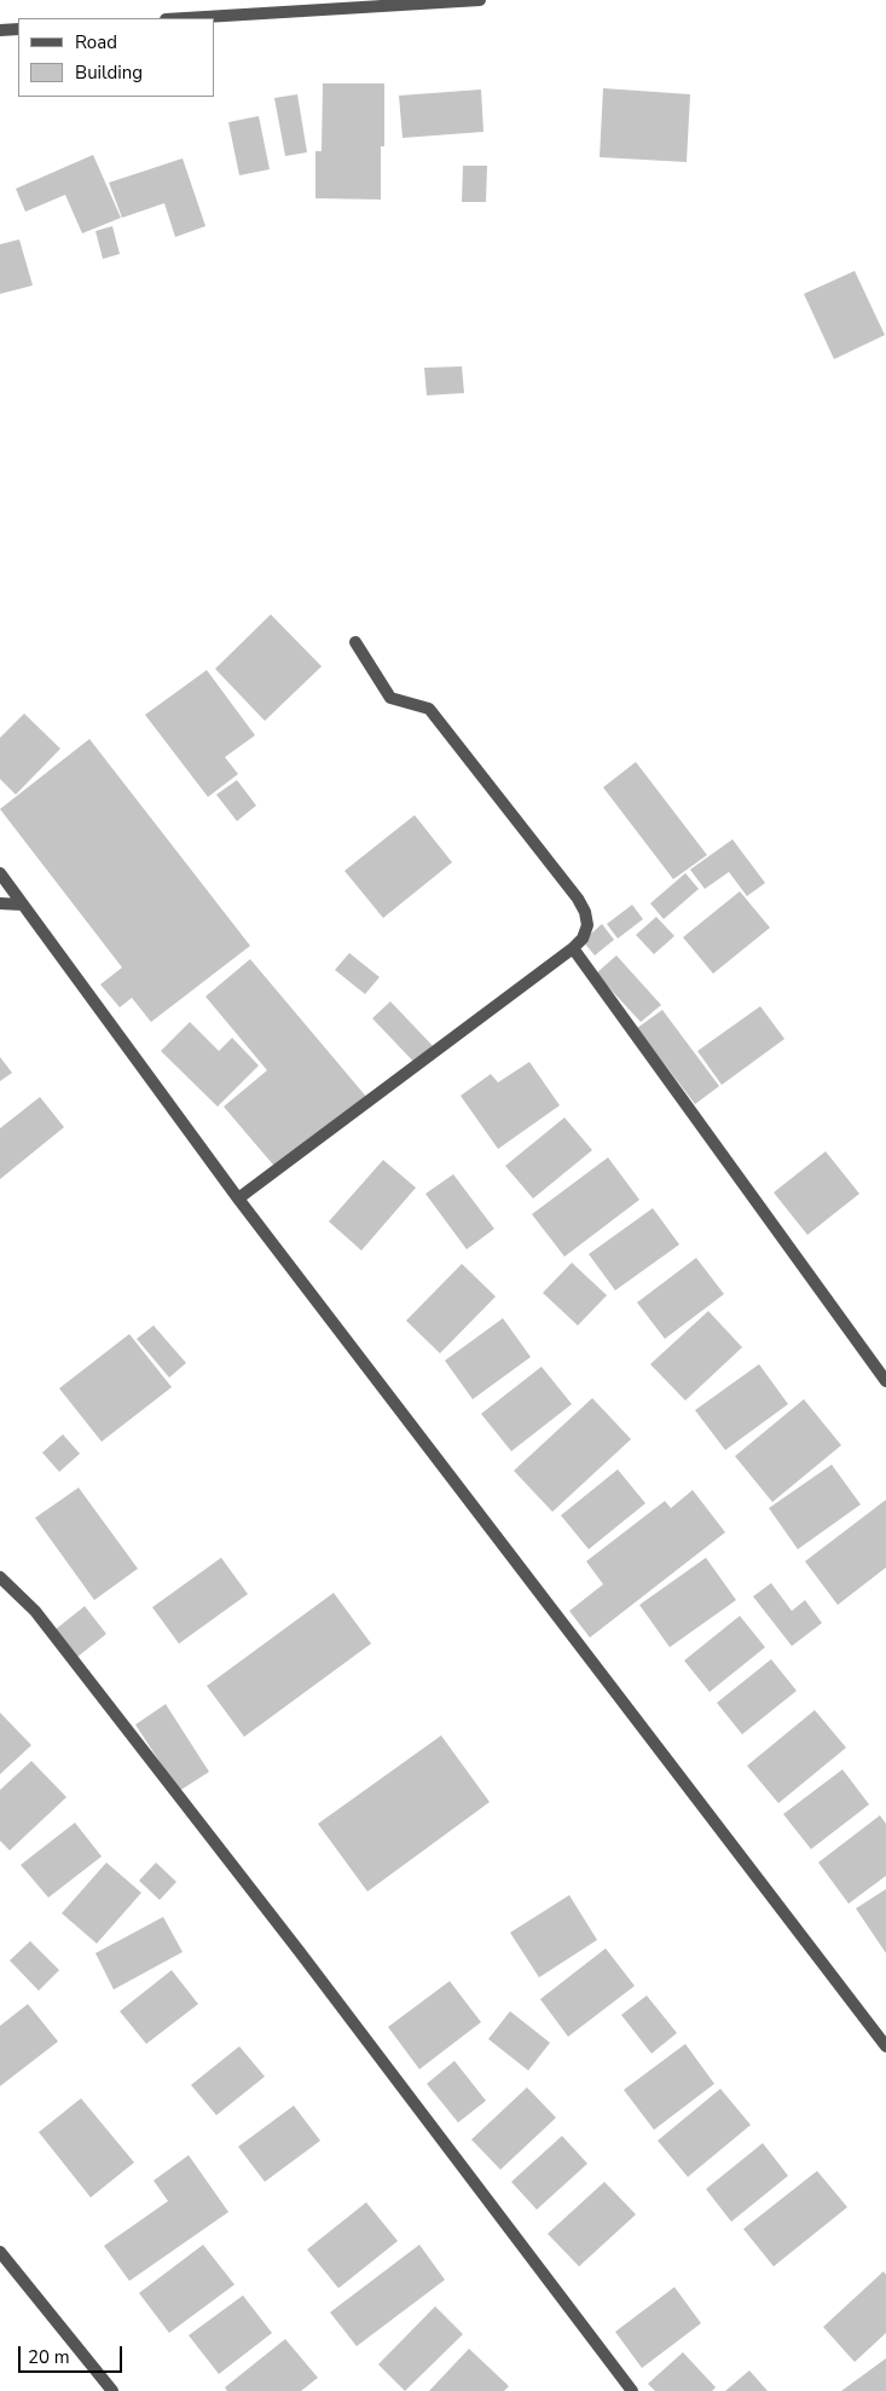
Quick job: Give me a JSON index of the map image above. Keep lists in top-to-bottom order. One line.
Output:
{"legend":["Road","Building"],"scale_bar":"20 m"}
